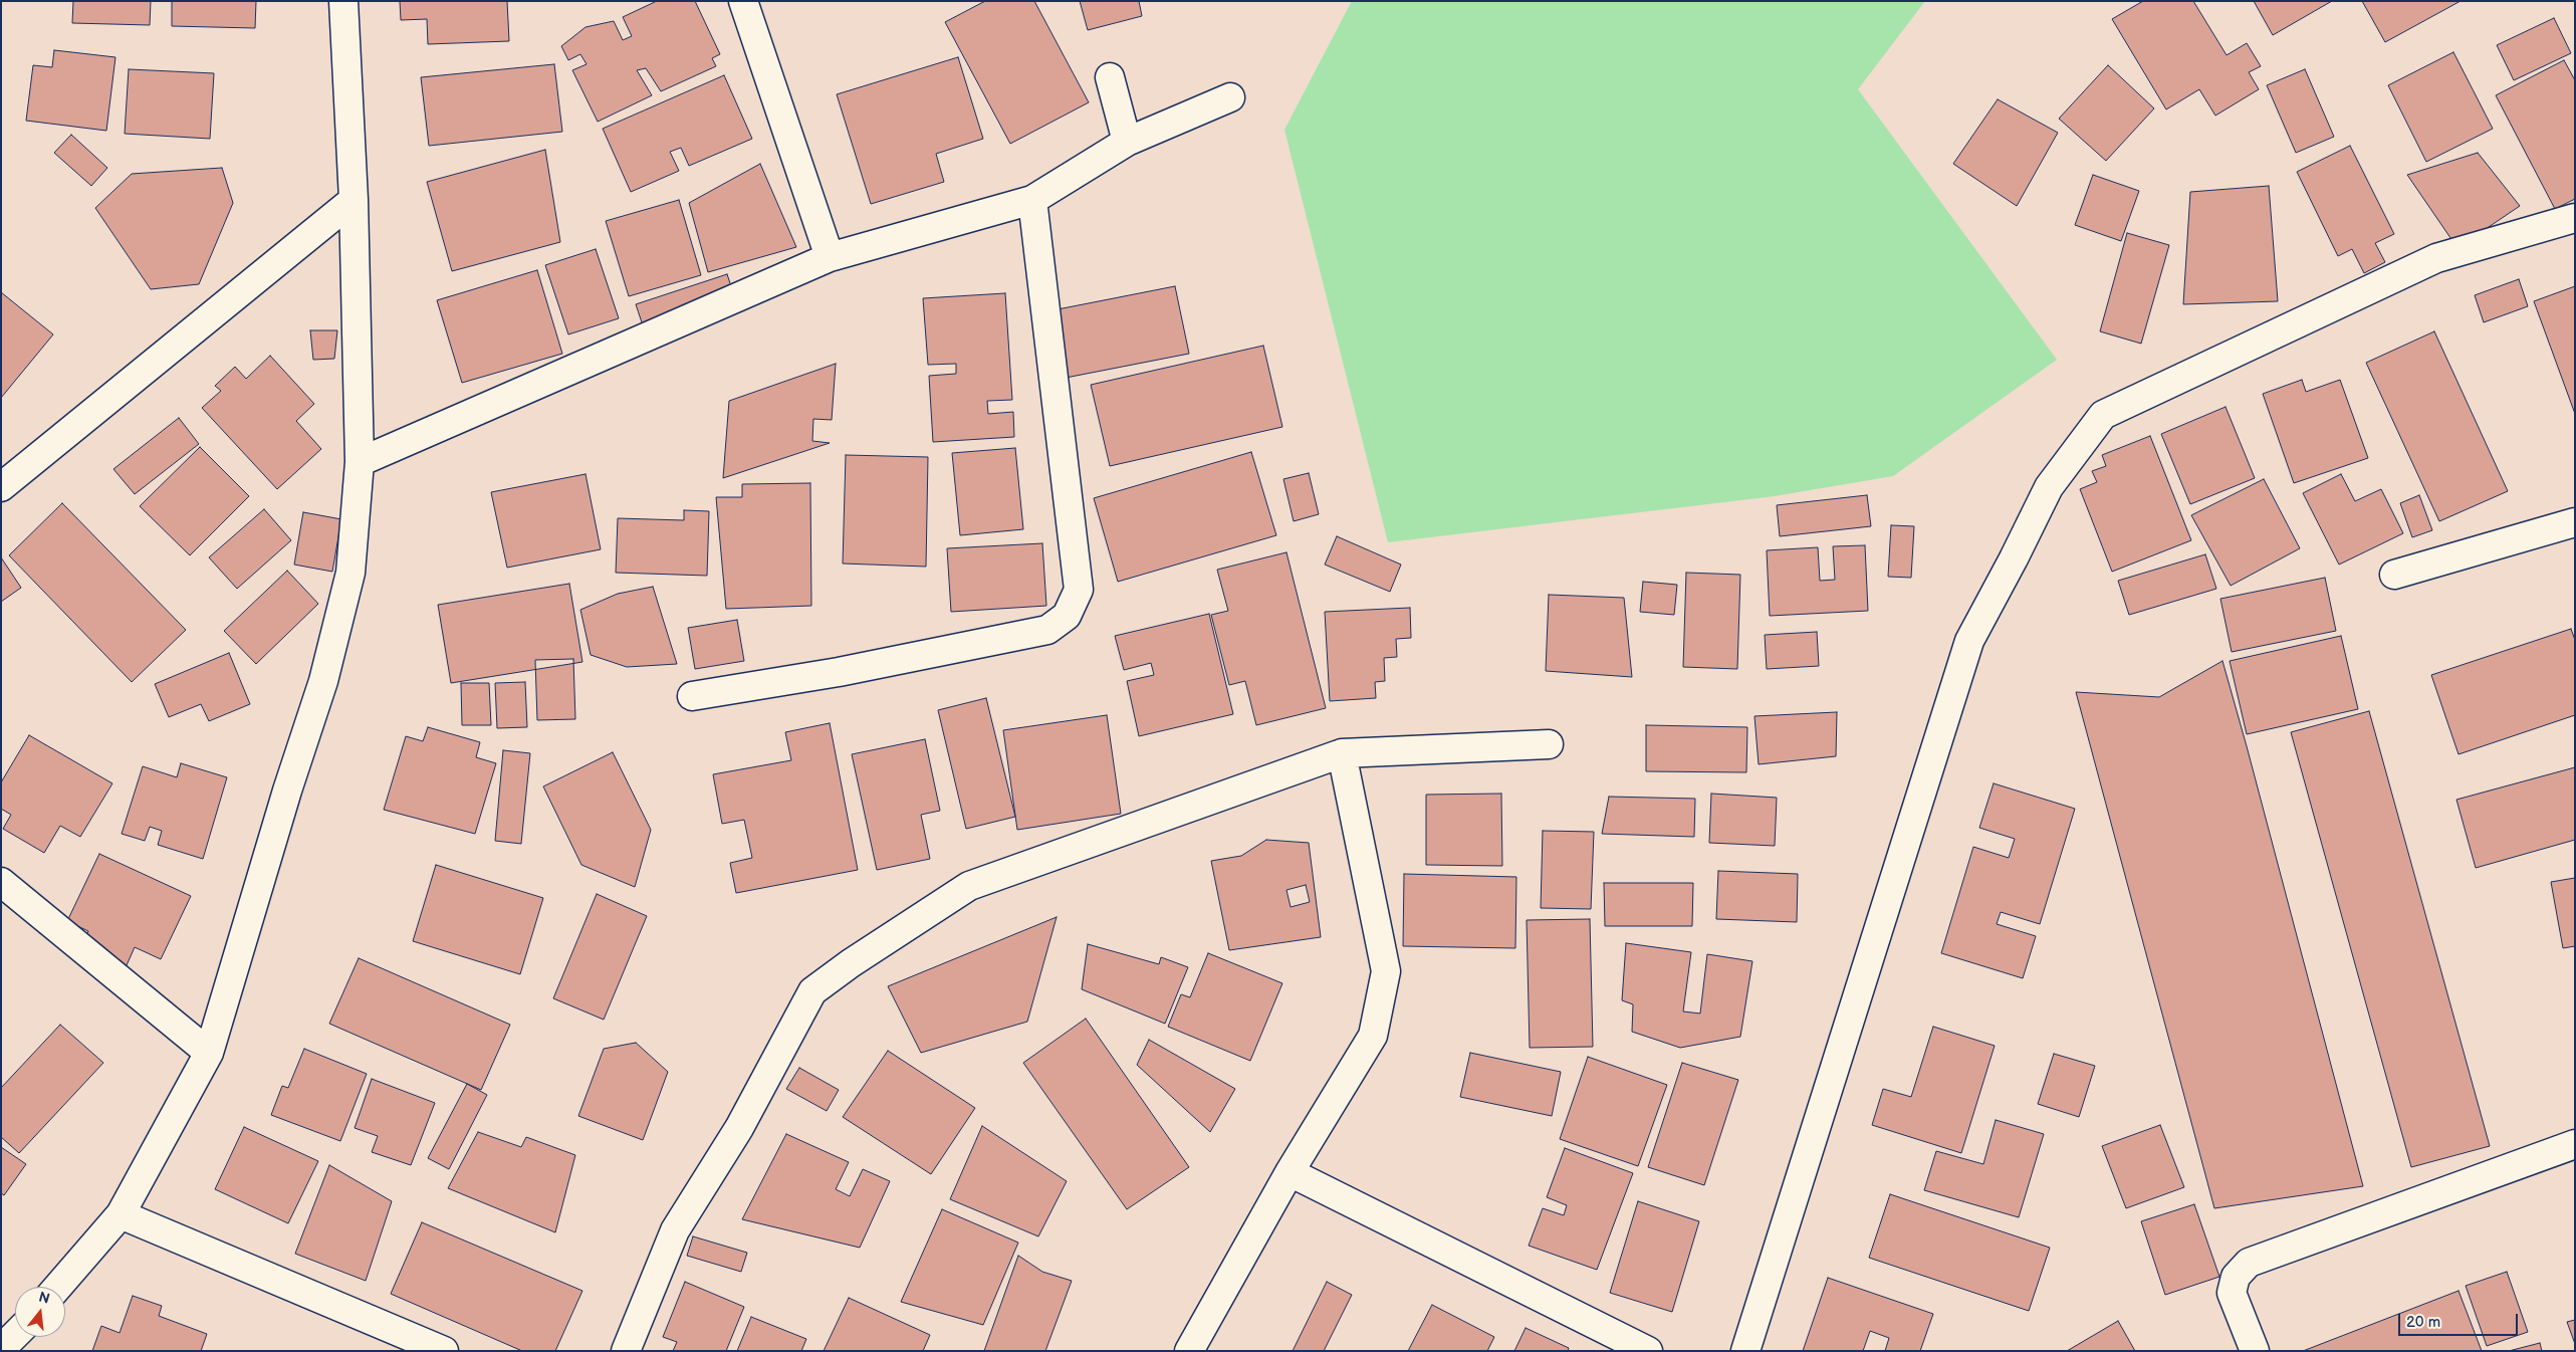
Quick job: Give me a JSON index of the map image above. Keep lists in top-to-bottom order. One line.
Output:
{"scale_bar":"20 m","north":"top"}
